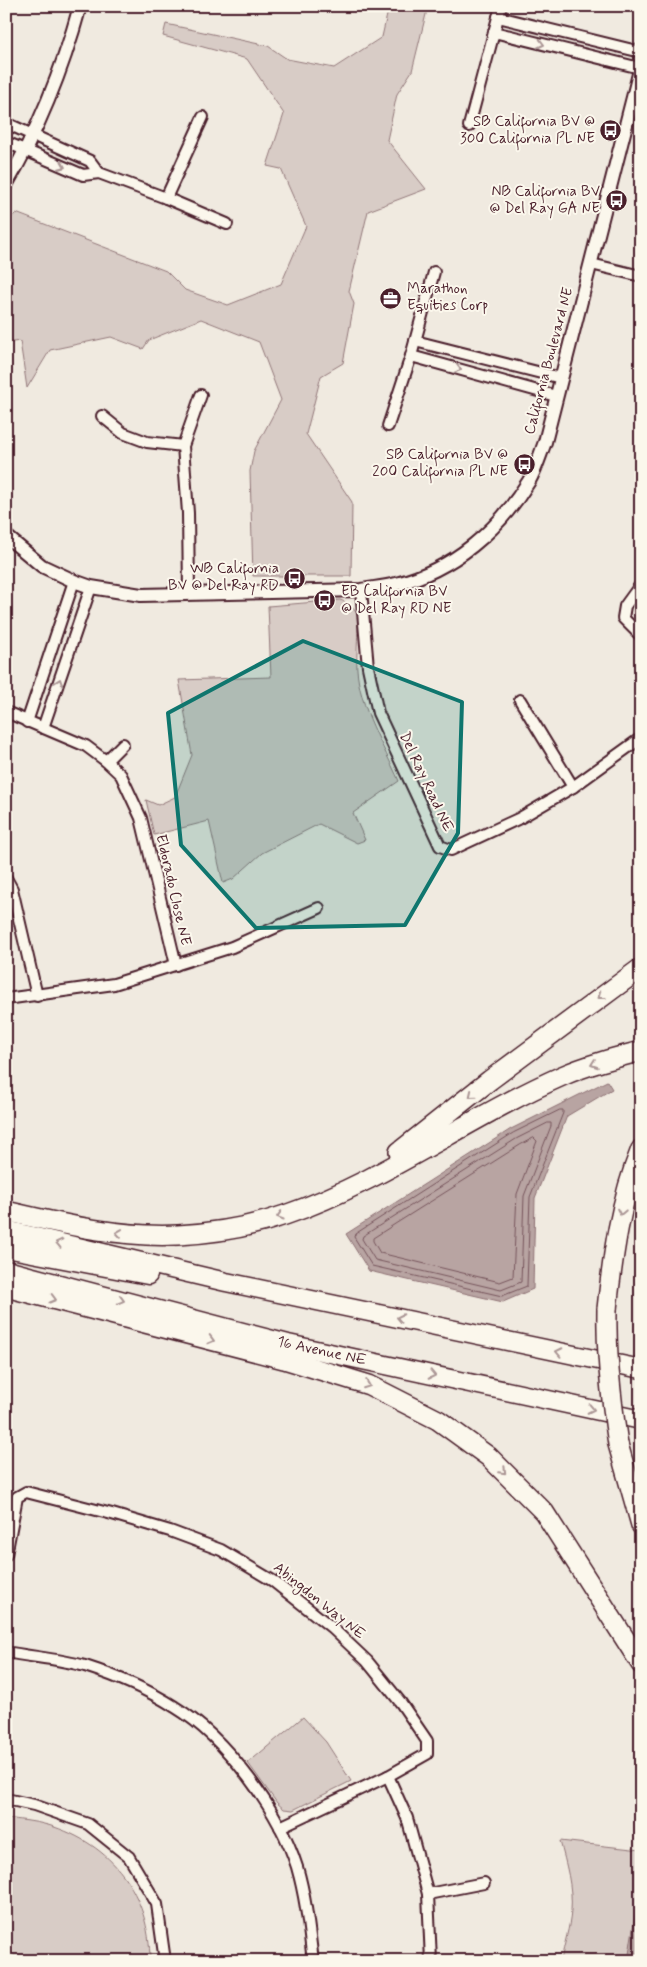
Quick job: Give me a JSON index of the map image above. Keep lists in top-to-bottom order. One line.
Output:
{"streets":{"highway":["16 Avenue NE"],"street":["California Boulevard NE","Del Ray Road NE","Eldorado Close NE","Abingdon Way NE"]},"crossings":[["California Boulevard NE","Del Ray Road NE"]],"places":{"bus stop":["SB California BV @ 300 California PL NE","NB California BV @ Del Ray GA NE","SB California BV @ 200 California PL NE","WB California BV @ Del Ray RD","EB California BV @ Del Ray RD NE"],"office":["Marathon Equities Corp"]}}
